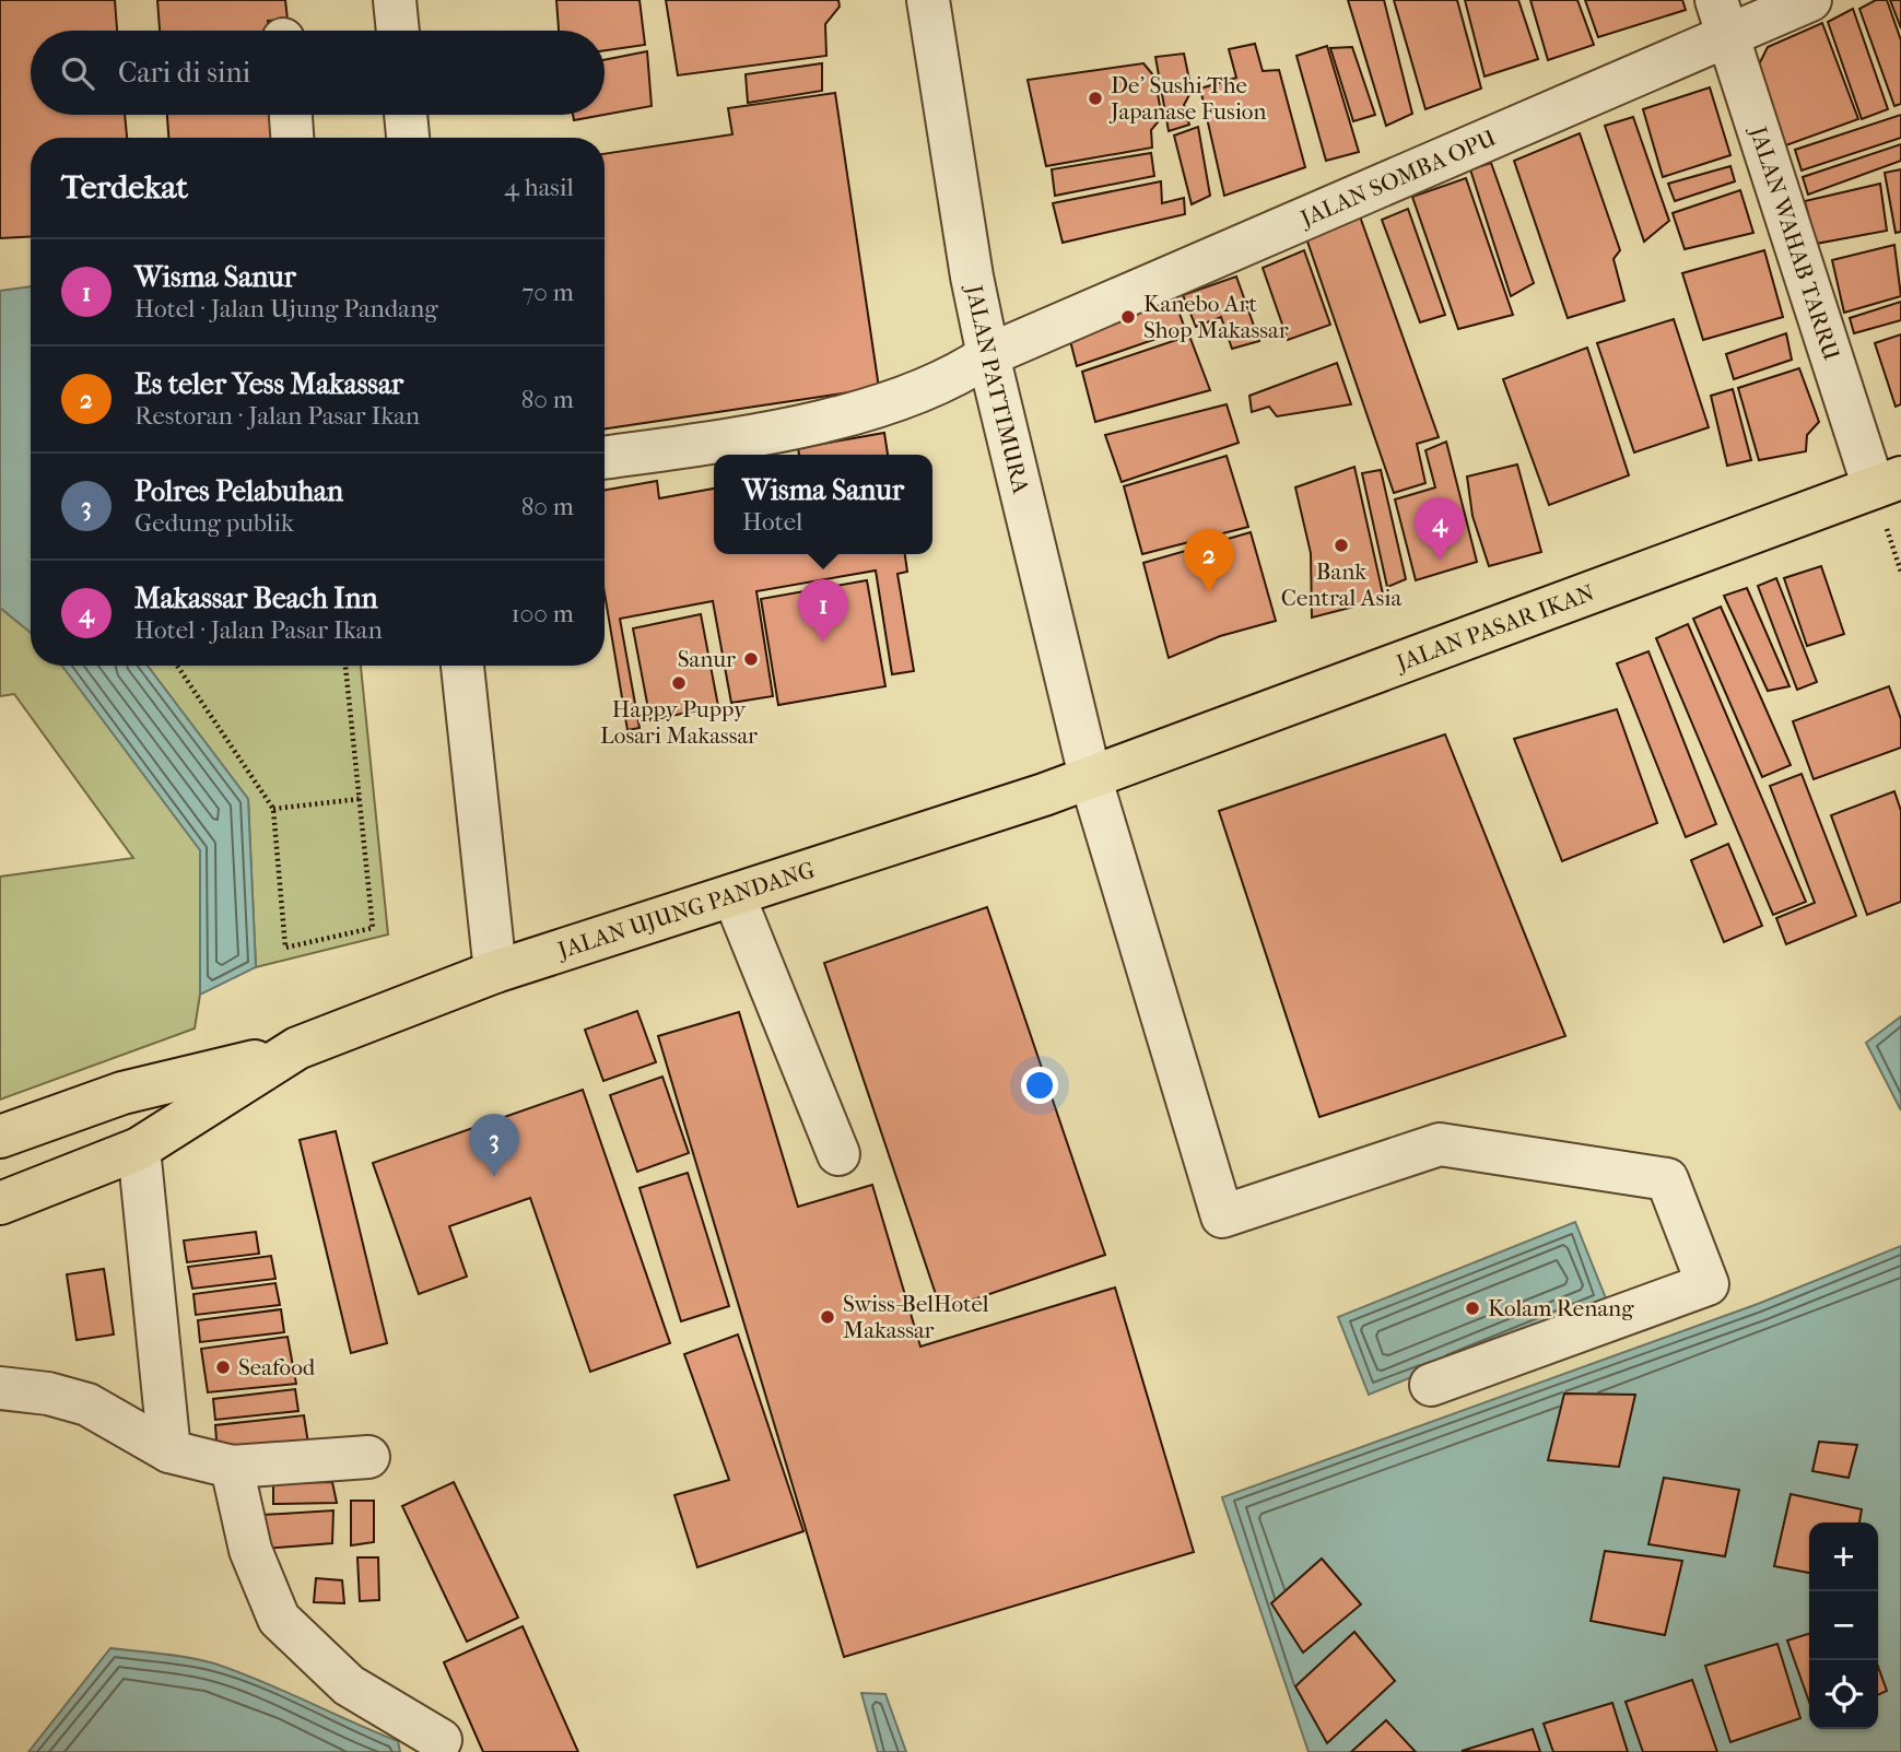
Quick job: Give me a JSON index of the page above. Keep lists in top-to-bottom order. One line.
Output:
{"streets":{"main road":["JALAN PASAR IKAN","JALAN UJUNG PANDANG"],"street":["JALAN SOMBA OPU","JALAN WAHAB TARRU","JALAN PATTIMURA"]},"crossings":[["JALAN SOMBA OPU","JALAN WAHAB TARRU"],["JALAN SOMBA OPU","JALAN PATTIMURA"],["JALAN WAHAB TARRU","JALAN PASAR IKAN"],["JALAN PATTIMURA","JALAN PASAR IKAN"],["JALAN PATTIMURA","JALAN UJUNG PANDANG"],["JALAN PASAR IKAN","JALAN UJUNG PANDANG"]],"places":["De' Sushi The Japanase Fusion","Kanebo Art Shop Makassar","Bank Central Asia","Sanur","Happy Puppy Losari Makassar","Kolam Renang","Swiss-BelHotel Makassar","Seafood"],"page":{"search":"Cari di sini","heading":["Terdekat","4 hasil"],"list":[{"mark":"1","name":"Wisma Sanur","note":"Hotel · Jalan Ujung Pandang","value":"70 m"},{"mark":"2","name":"Es teler Yess Makassar","note":"Restoran · Jalan Pasar Ikan","value":"80 m"},{"mark":"3","name":"Polres Pelabuhan","note":"Gedung publik","value":"80 m"},{"mark":"4","name":"Makassar Beach Inn","note":"Hotel · Jalan Pasar Ikan","value":"100 m"}],"popup":["Wisma Sanur","Hotel"],"pins":["4","2","1","3"],"map_buttons":["+","−"]}}
